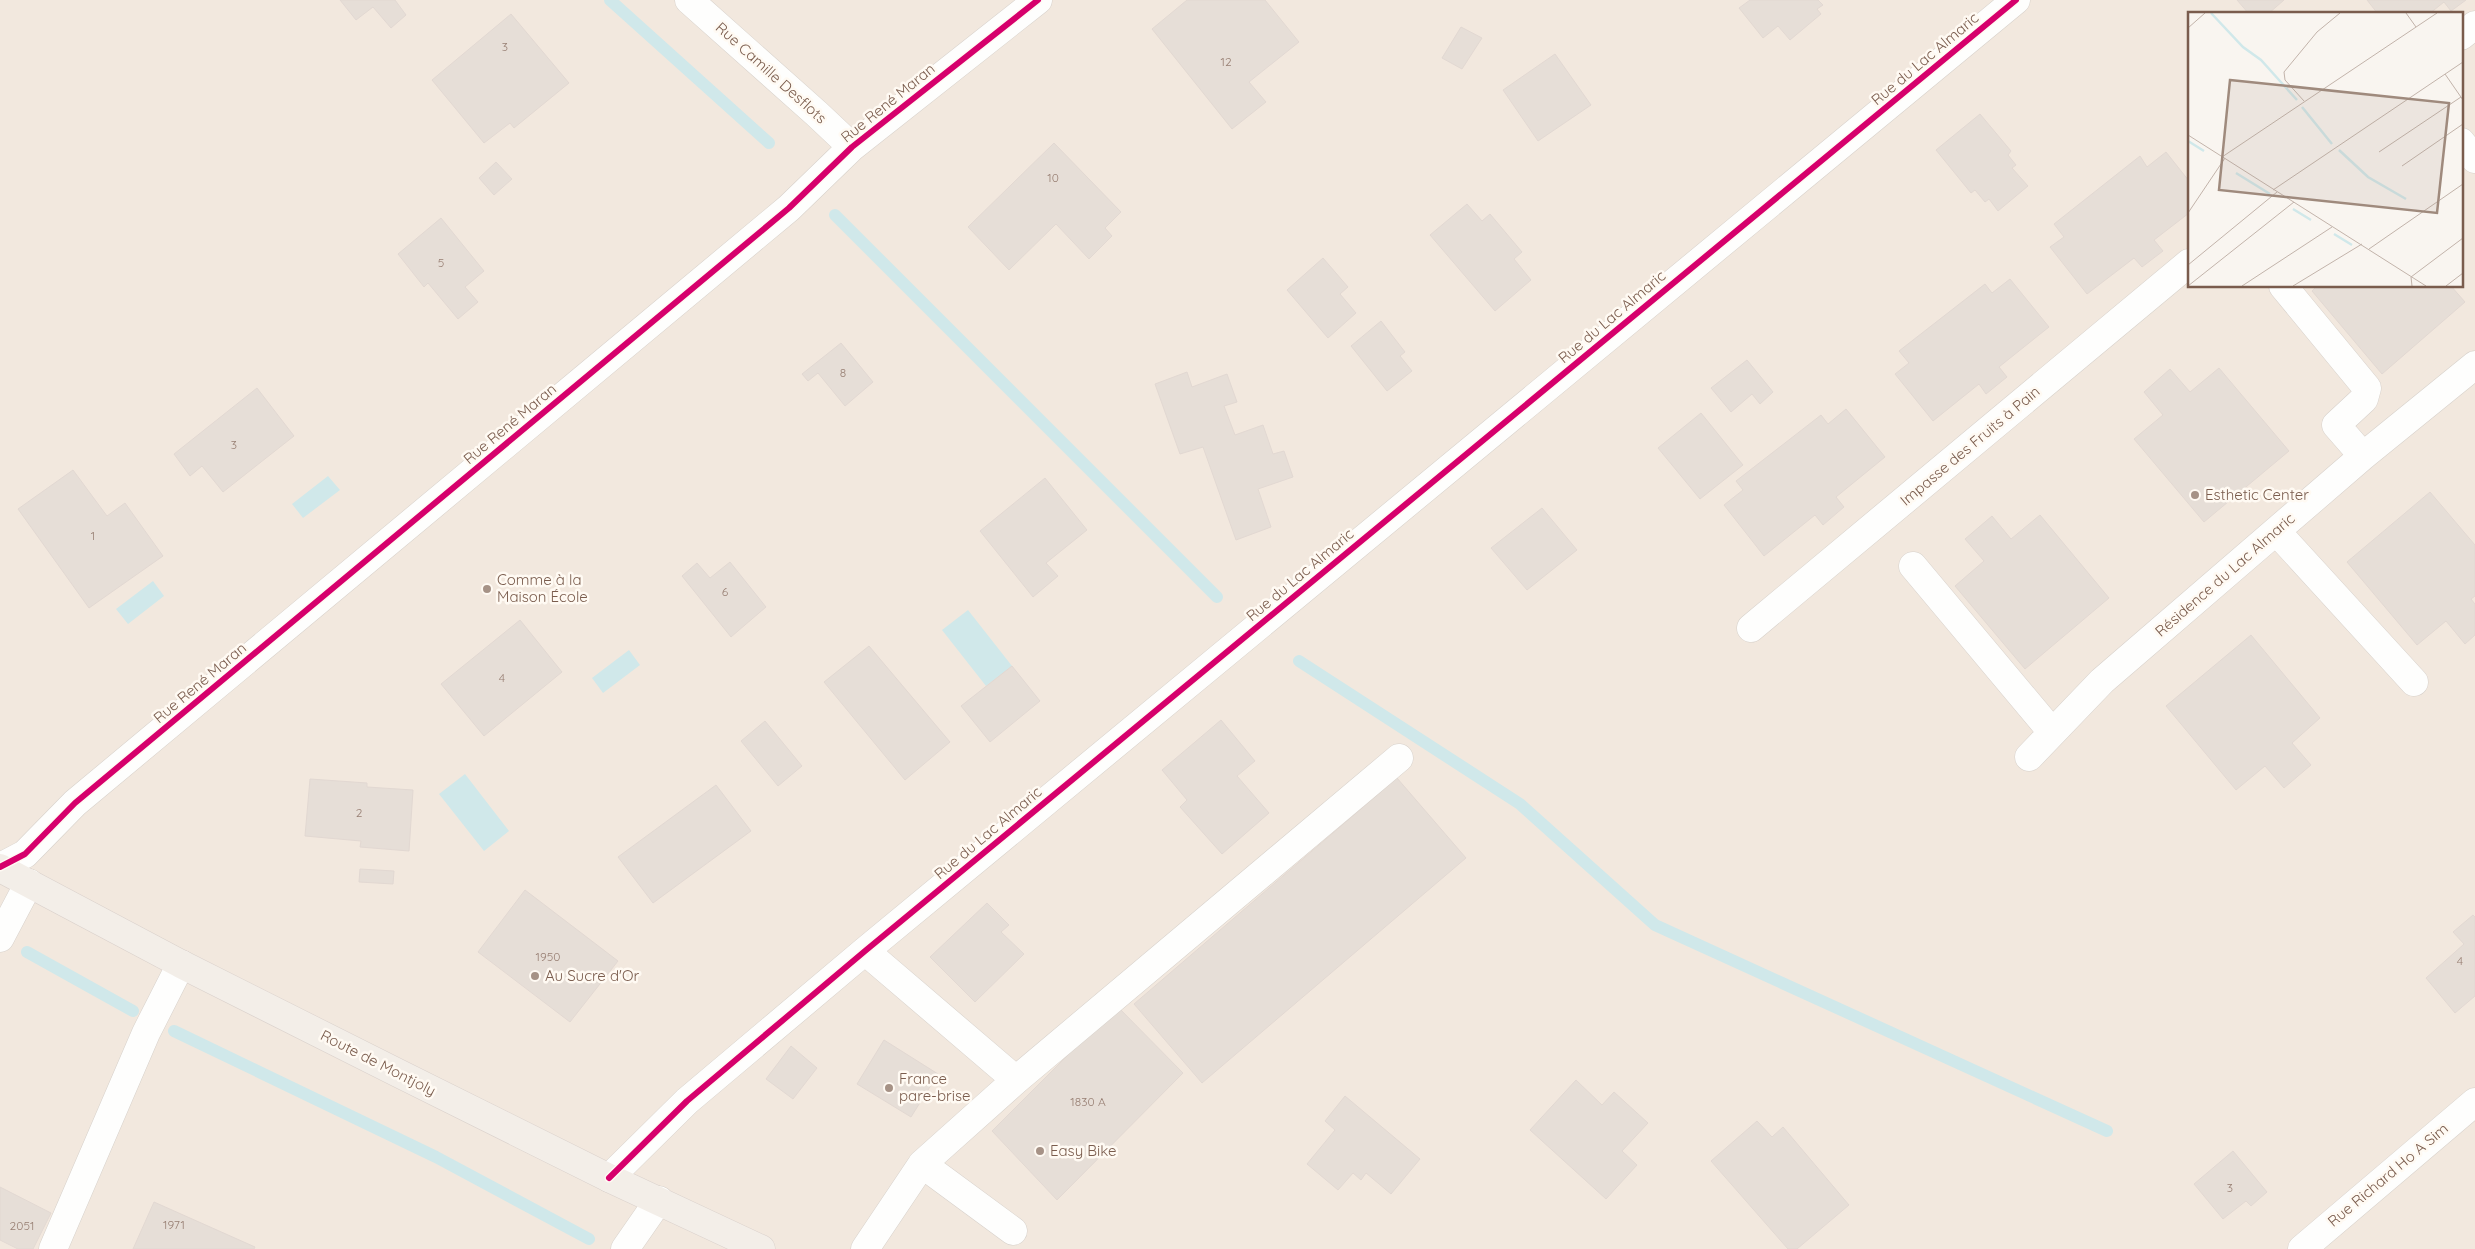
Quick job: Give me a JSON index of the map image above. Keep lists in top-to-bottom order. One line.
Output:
{"streets":{"main road":["Route de Montjoly"],"street":["Rue du Lac Almaric","Rue Camille Desflots","Rue René Maran","Impasse des Fruits à Pain","Résidence du Lac Almaric","Rue Richard Ho A Sim"]},"crossings":[["Rue du Lac Almaric","Route de Montjoly"],["Rue Camille Desflots","Rue René Maran"],["Rue René Maran","Route de Montjoly"]],"places":["Esthetic Center","Comme à la Maison École","Au Sucre d'Or","France pare-brise","Easy Bike"],"house_numbers":["3","12","10","5","8","3","1","6","4","2","1950","4","1830 A","3","1971","2051"]}
